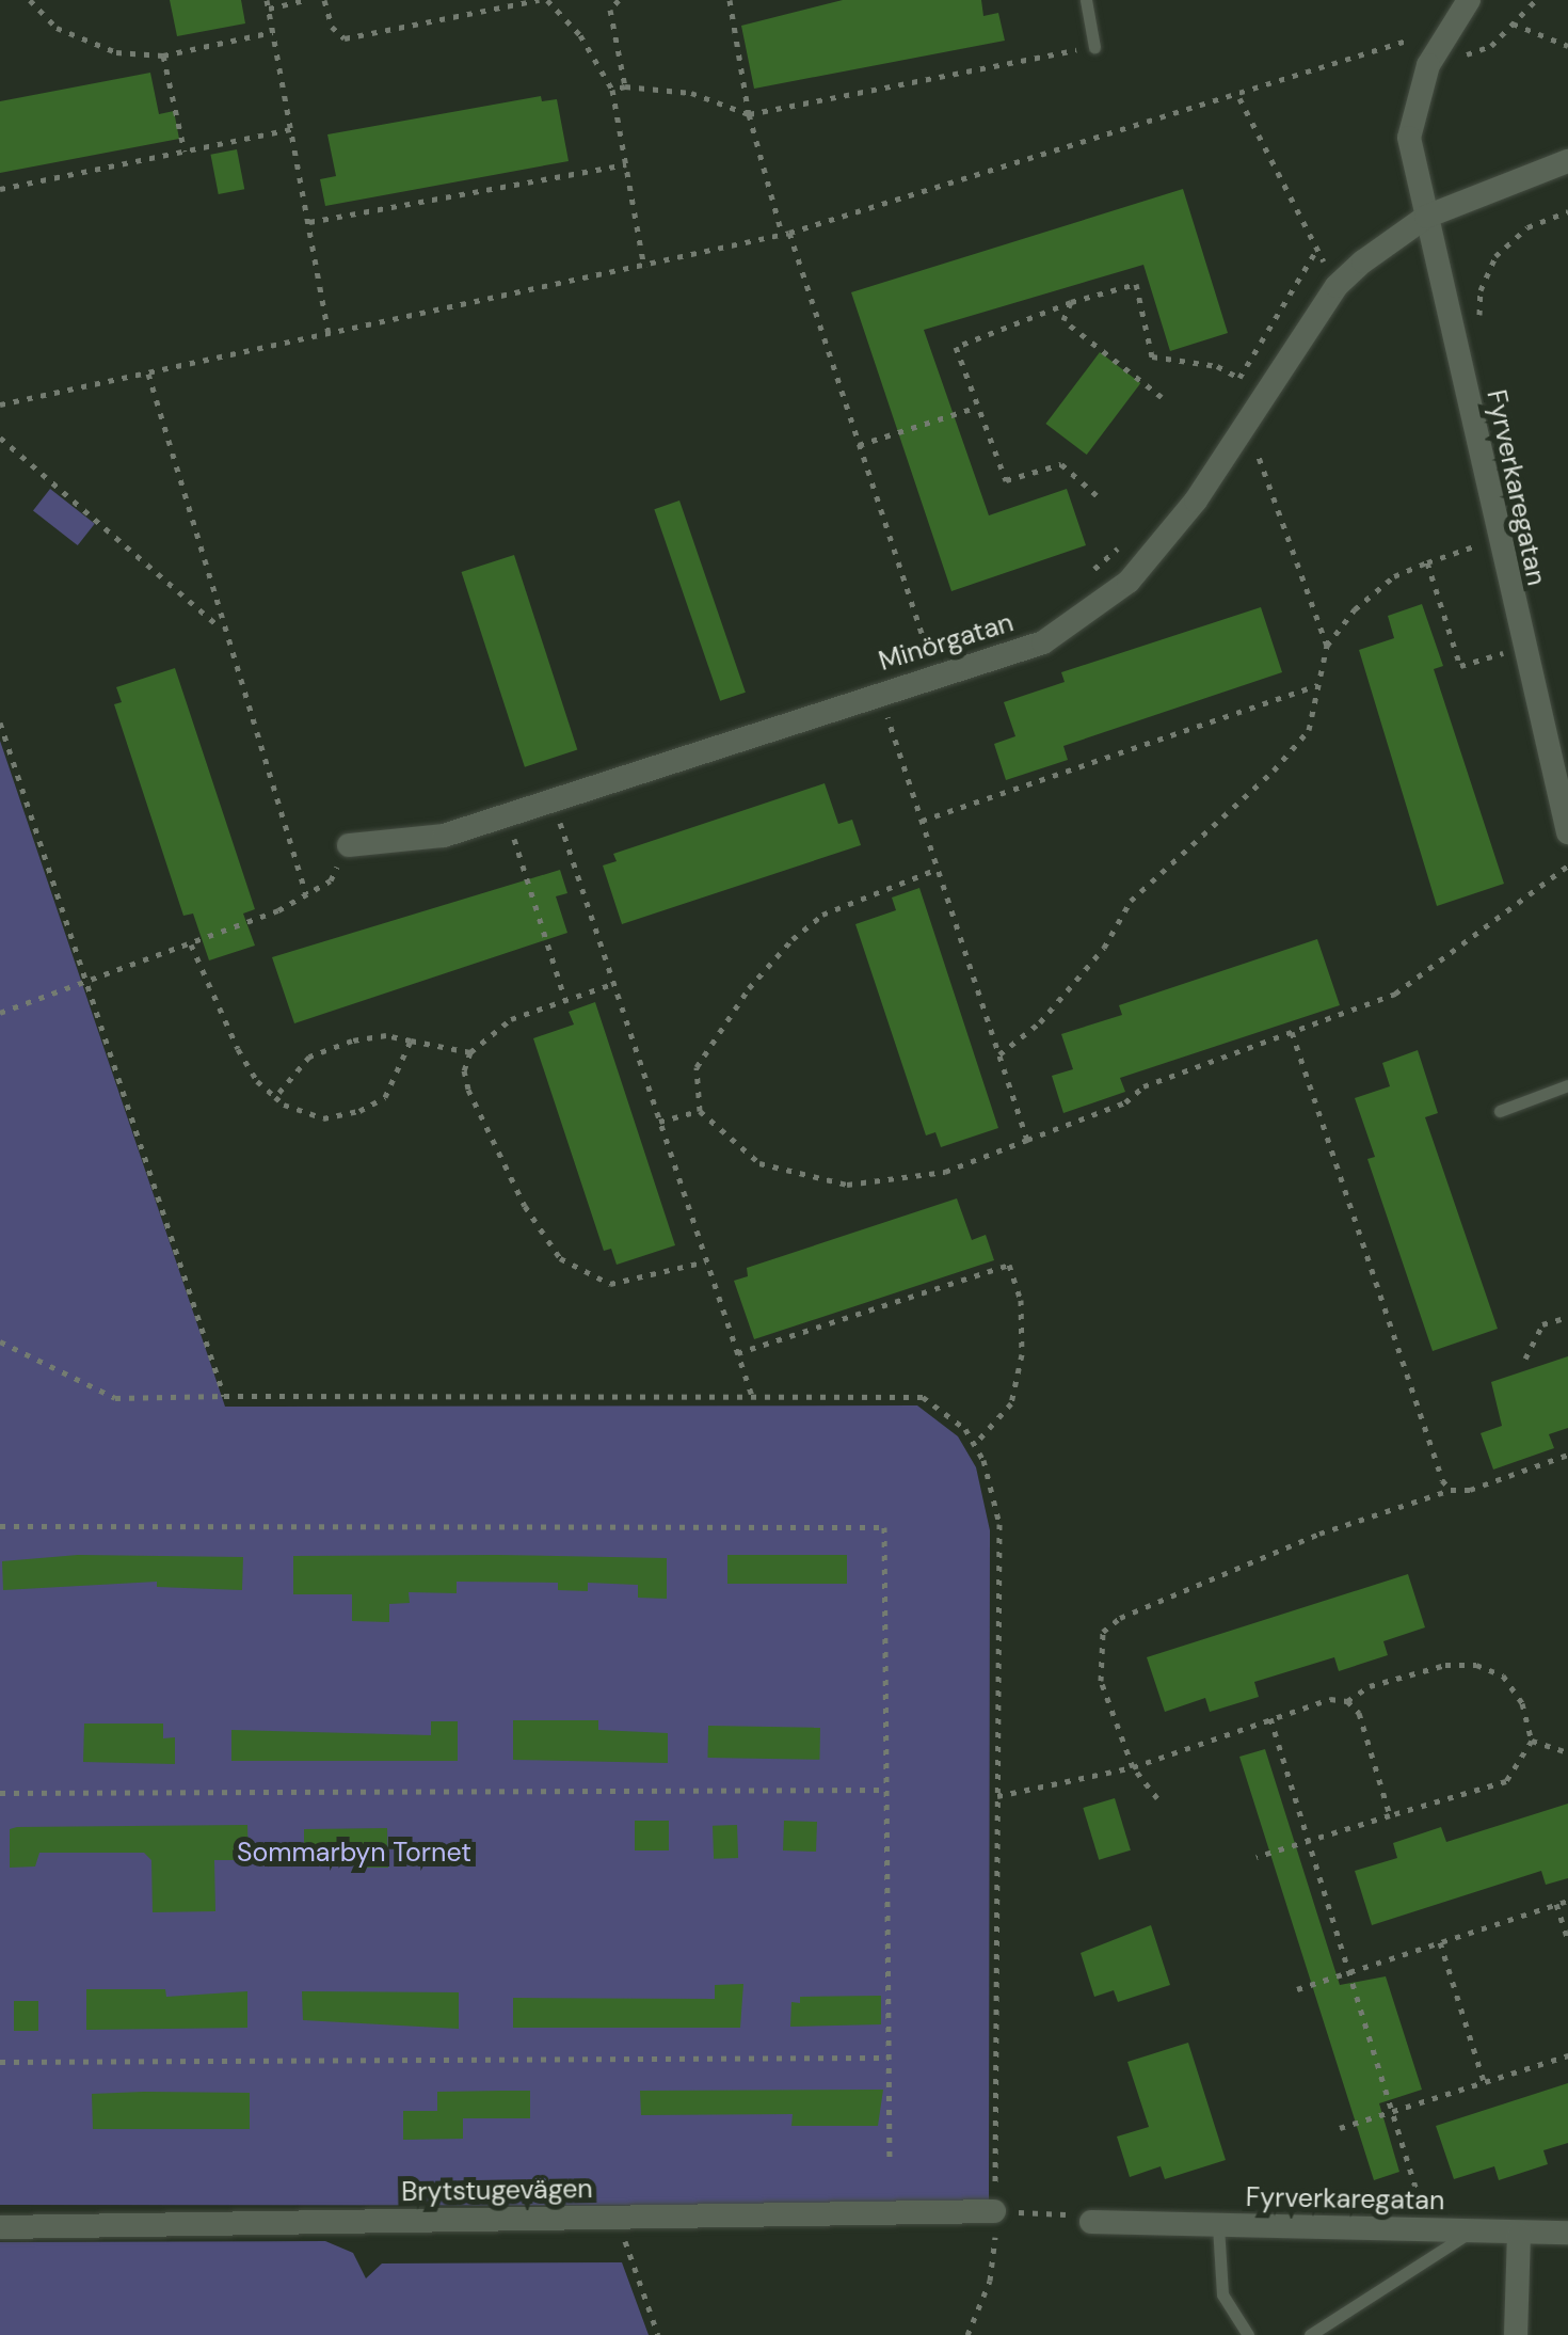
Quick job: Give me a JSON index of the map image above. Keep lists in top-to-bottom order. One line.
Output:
{"streets":{"street":["Fyrverkaregatan","Minörgatan","Brytstugevägen"]},"crossings":[["Fyrverkaregatan","Minörgatan"]],"parks":["Sommarbyn Tornet"]}
